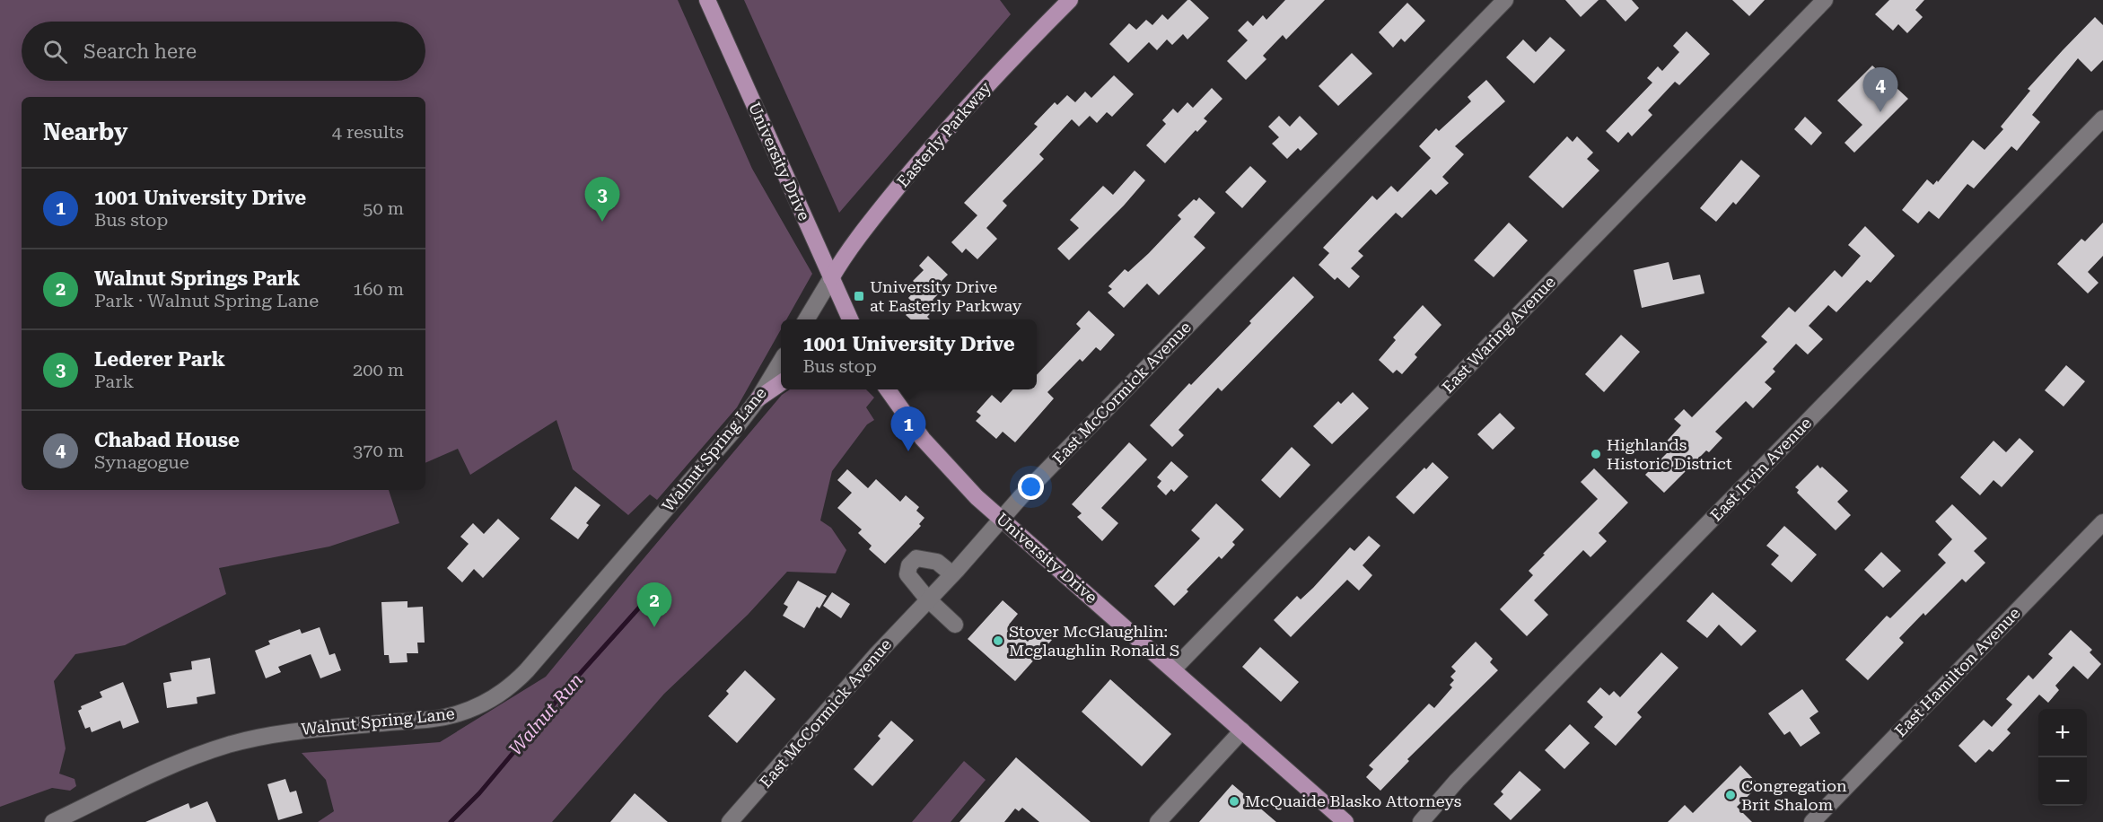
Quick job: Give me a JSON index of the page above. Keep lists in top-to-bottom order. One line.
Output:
{"streets":{"main road":["Easterly Parkway","University Drive"],"street":["East Waring Avenue","East McCormick Avenue","Walnut Spring Lane","East Irvin Avenue","East Hamilton Avenue"]},"crossings":[["Easterly Parkway","University Drive"],["University Drive","East Waring Avenue"],["University Drive","East McCormick Avenue"]],"water":["Walnut Run"],"places":{"transit":["University Drive at Easterly Parkway"],"other":["Highlands Historic District","Stover McGlaughlin: Mcglaughlin Ronald S","Congregation Brit Shalom","McQuaide Blasko Attorneys"]},"page":{"search":"Search here","pins":["4","3","1","2"],"heading":["Nearby","4 results"],"list":[{"mark":"1","name":"1001 University Drive","note":"Bus stop","value":"50 m"},{"mark":"2","name":"Walnut Springs Park","note":"Park · Walnut Spring Lane","value":"160 m"},{"mark":"3","name":"Lederer Park","note":"Park","value":"200 m"},{"mark":"4","name":"Chabad House","note":"Synagogue","value":"370 m"}],"popup":["1001 University Drive","Bus stop"],"map_buttons":["+","−"]}}
